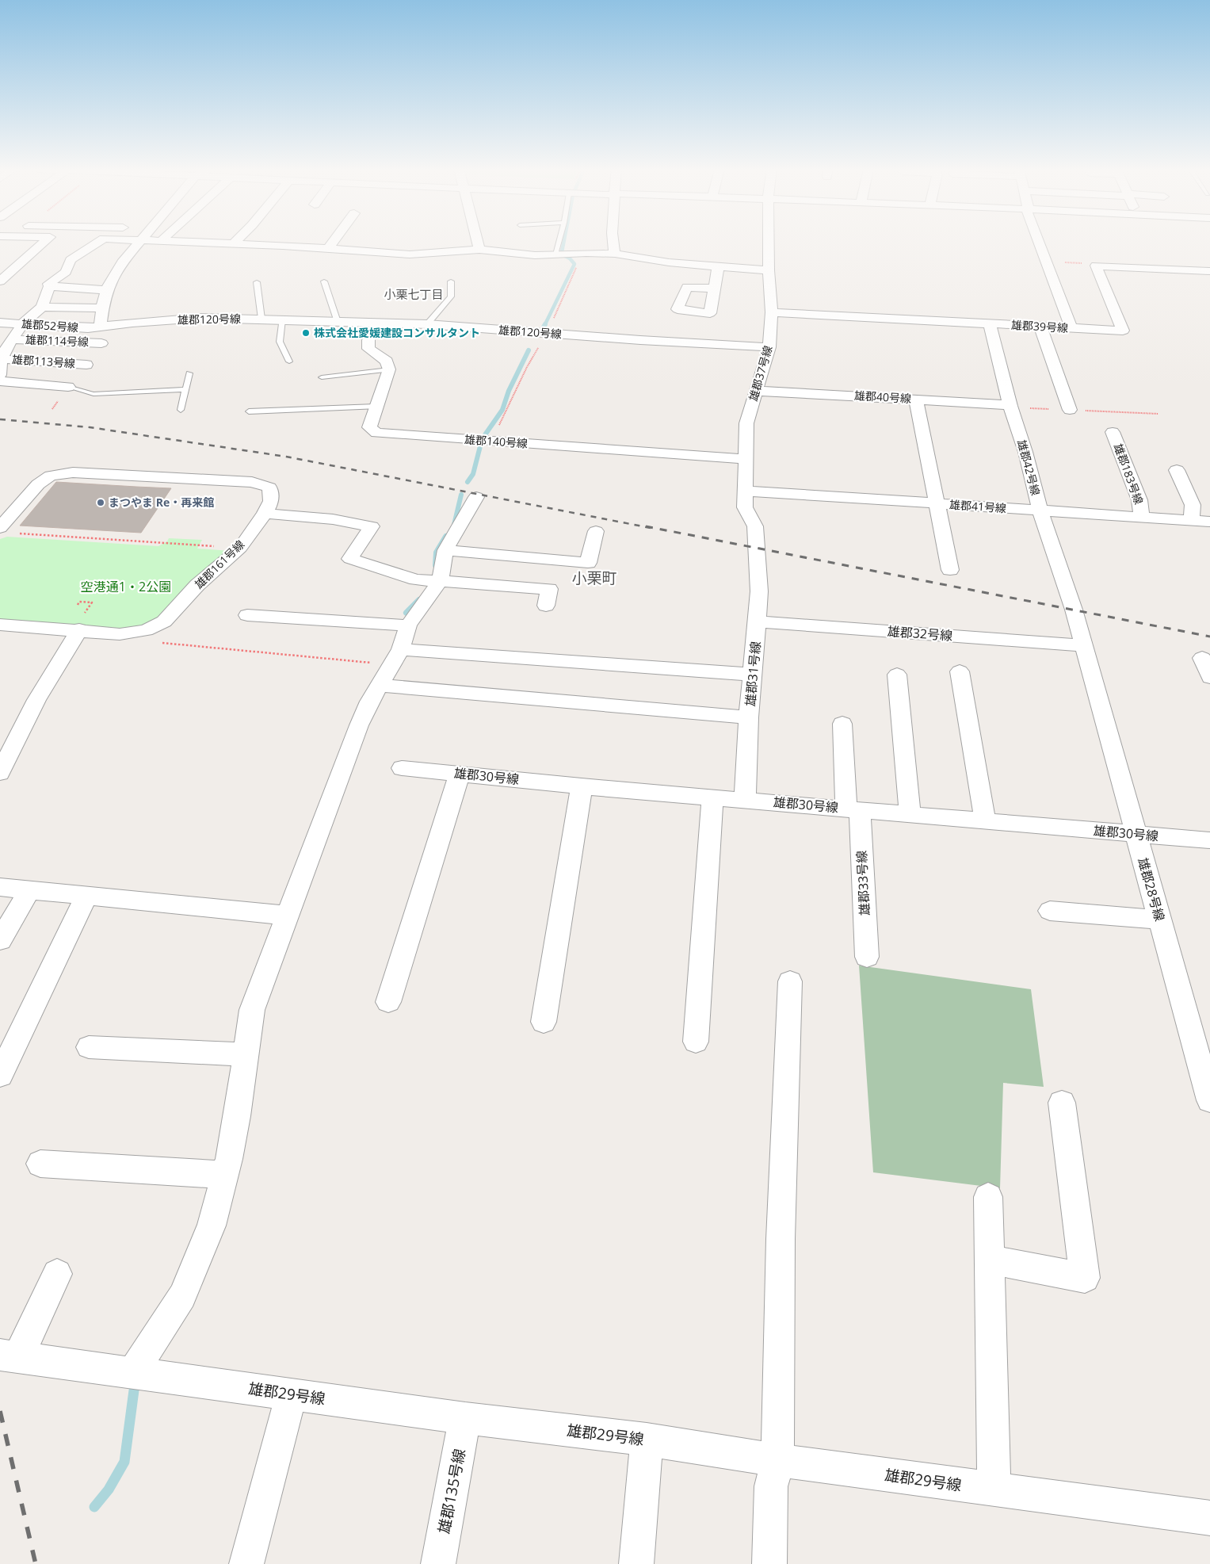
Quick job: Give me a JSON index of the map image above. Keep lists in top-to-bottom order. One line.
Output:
{"streets":{"street":["雄郡120号線","雄郡52号線","雄郡39号線","雄郡114号線","雄郡113号線","雄郡37号線","雄郡40号線","雄郡140号線","雄郡42号線","雄郡183号線","雄郡41号線","雄郡161号線","雄郡32号線","雄郡31号線","雄郡30号線","雄郡33号線","雄郡28号線","雄郡29号線","雄郡135号線"]},"crossings":[["雄郡120号線","雄郡52号線"],["雄郡120号線","雄郡37号線"],["雄郡39号線","雄郡37号線"],["雄郡39号線","雄郡42号線"],["雄郡37号線","雄郡40号線"],["雄郡37号線","雄郡140号線"],["雄郡37号線","雄郡41号線"],["雄郡37号線","雄郡31号線"],["雄郡40号線","雄郡42号線"],["雄郡42号線","雄郡41号線"],["雄郡42号線","雄郡28号線"],["雄郡183号線","雄郡41号線"],["雄郡32号線","雄郡31号線"],["雄郡32号線","雄郡28号線"],["雄郡31号線","雄郡30号線"],["雄郡30号線","雄郡33号線"],["雄郡30号線","雄郡28号線"],["雄郡29号線","雄郡135号線"]],"districts":["小栗七丁目","小栗町"],"parks":["空港通1・2公園"],"places":["株式会社愛媛建設コンサルタント","まつやま Re・再来館"]}
